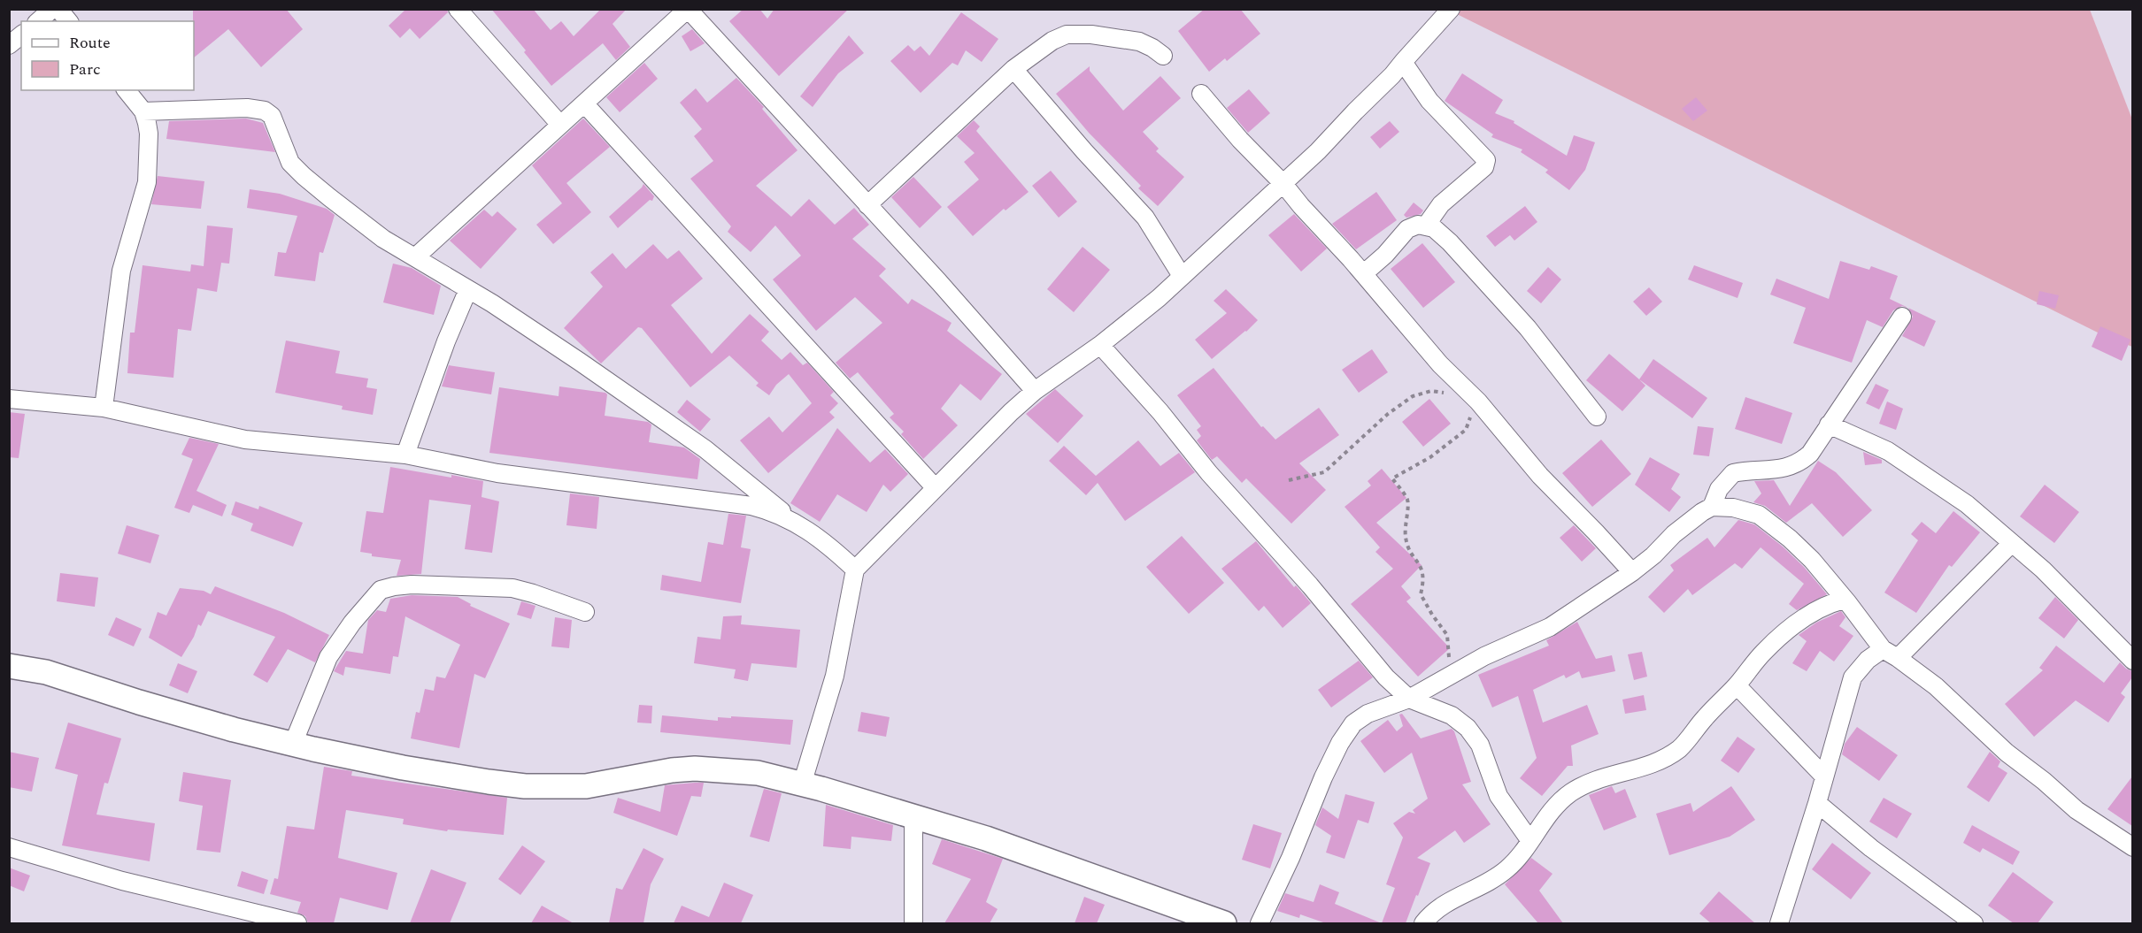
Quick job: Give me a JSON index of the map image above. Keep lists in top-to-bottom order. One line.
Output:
{"legend":["Route","Parc"]}
